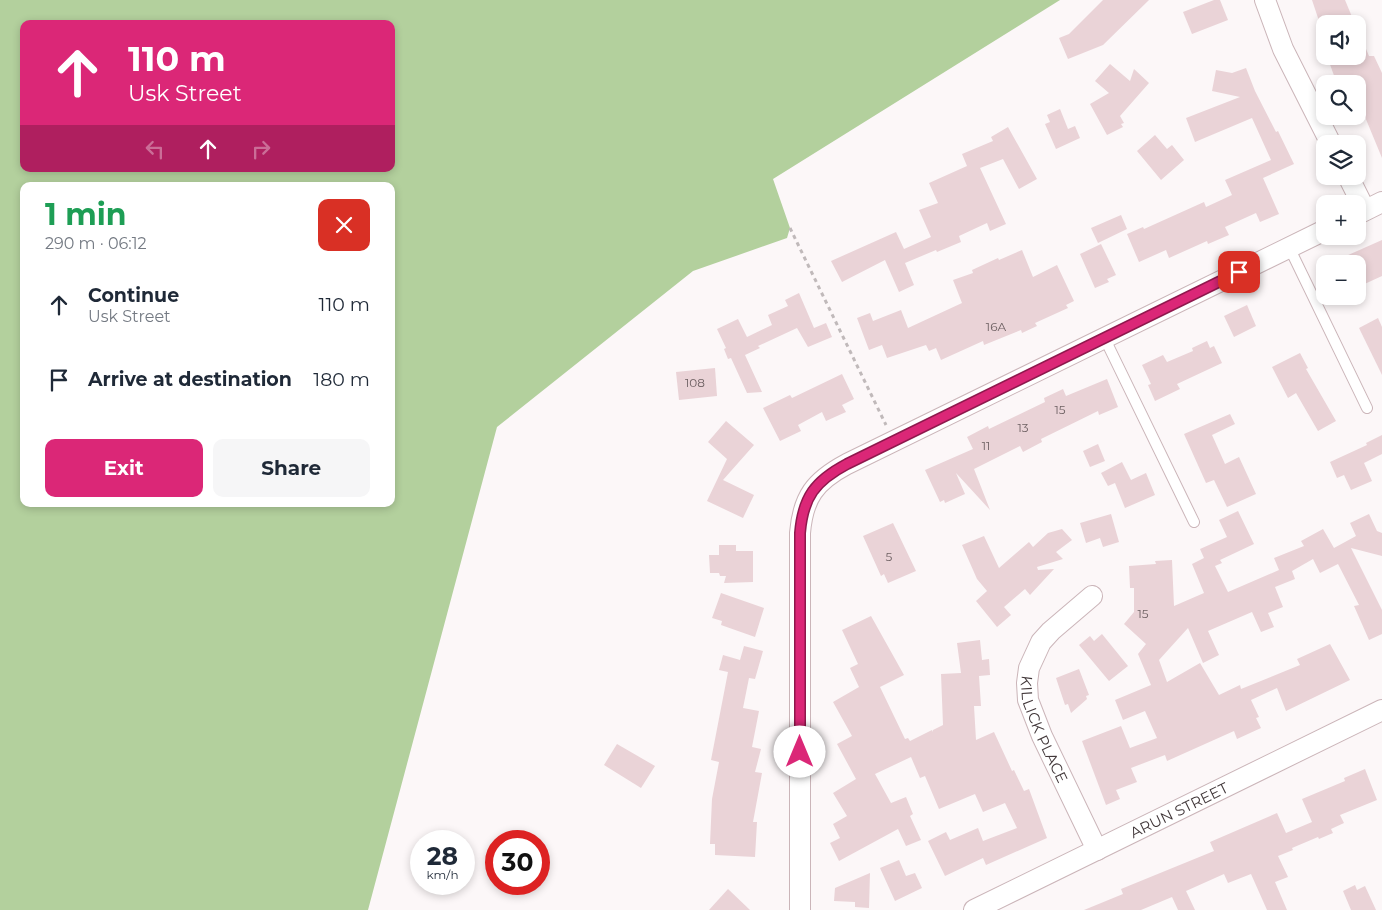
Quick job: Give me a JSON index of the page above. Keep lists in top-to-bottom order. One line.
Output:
{"streets":{"street":["KILLICK PLACE","ARUN STREET"]},"crossings":[["KILLICK PLACE","ARUN STREET"]],"house_numbers":["16A","108","15","13","11","5","15"],"page":{"map_buttons":["+","−"],"turn":["110 m","Usk Street"],"heading":["1 min","290 m · 06:12"],"list":[{"name":"Continue","note":"Usk Street","value":"110 m"},{"name":"Arrive at destination","value":"180 m"}],"buttons":["Exit","Share"],"speed":"28 km/h","limit":"30"}}
